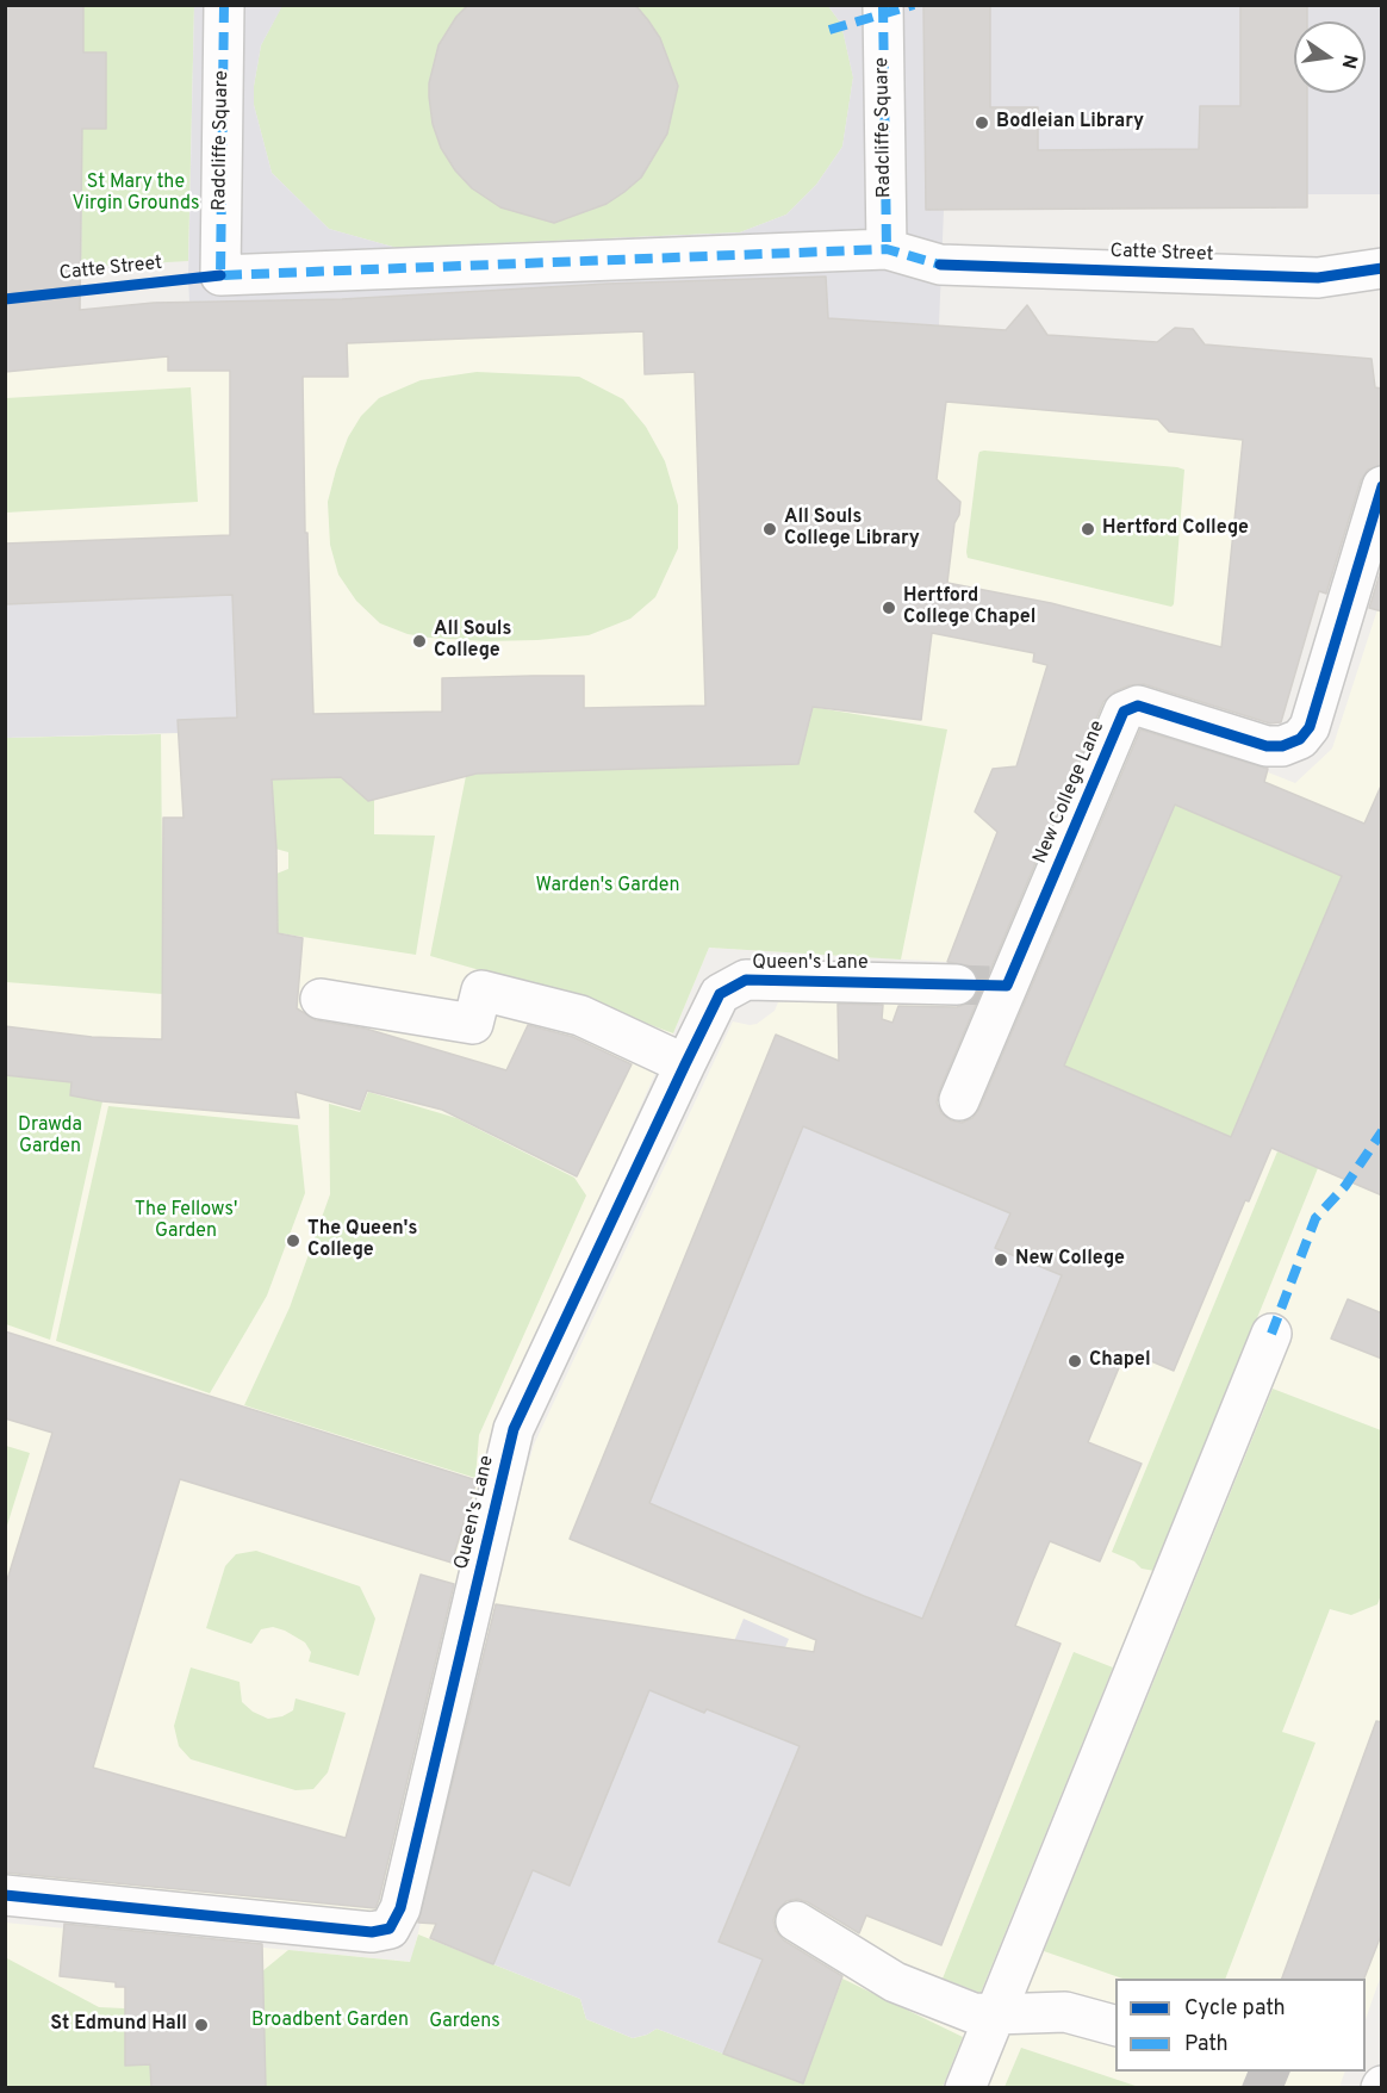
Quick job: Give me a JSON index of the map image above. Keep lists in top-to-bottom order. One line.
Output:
{"streets":{"street":["Radcliffe Square","Catte Street","New College Lane","Queen's Lane"]},"crossings":[["Radcliffe Square","Catte Street"],["New College Lane","Queen's Lane"]],"parks":["St Mary the Virgin Grounds","Warden's Garden","Drawda Garden","The Fellows' Garden","Broadbent Garden","Gardens"],"places":["Bodleian Library","All Souls College Library","Hertford College","Hertford College Chapel","All Souls College","The Queen's College","New College","Chapel","St Edmund Hall"],"legend":["Cycle path","Path"],"north":"right"}
